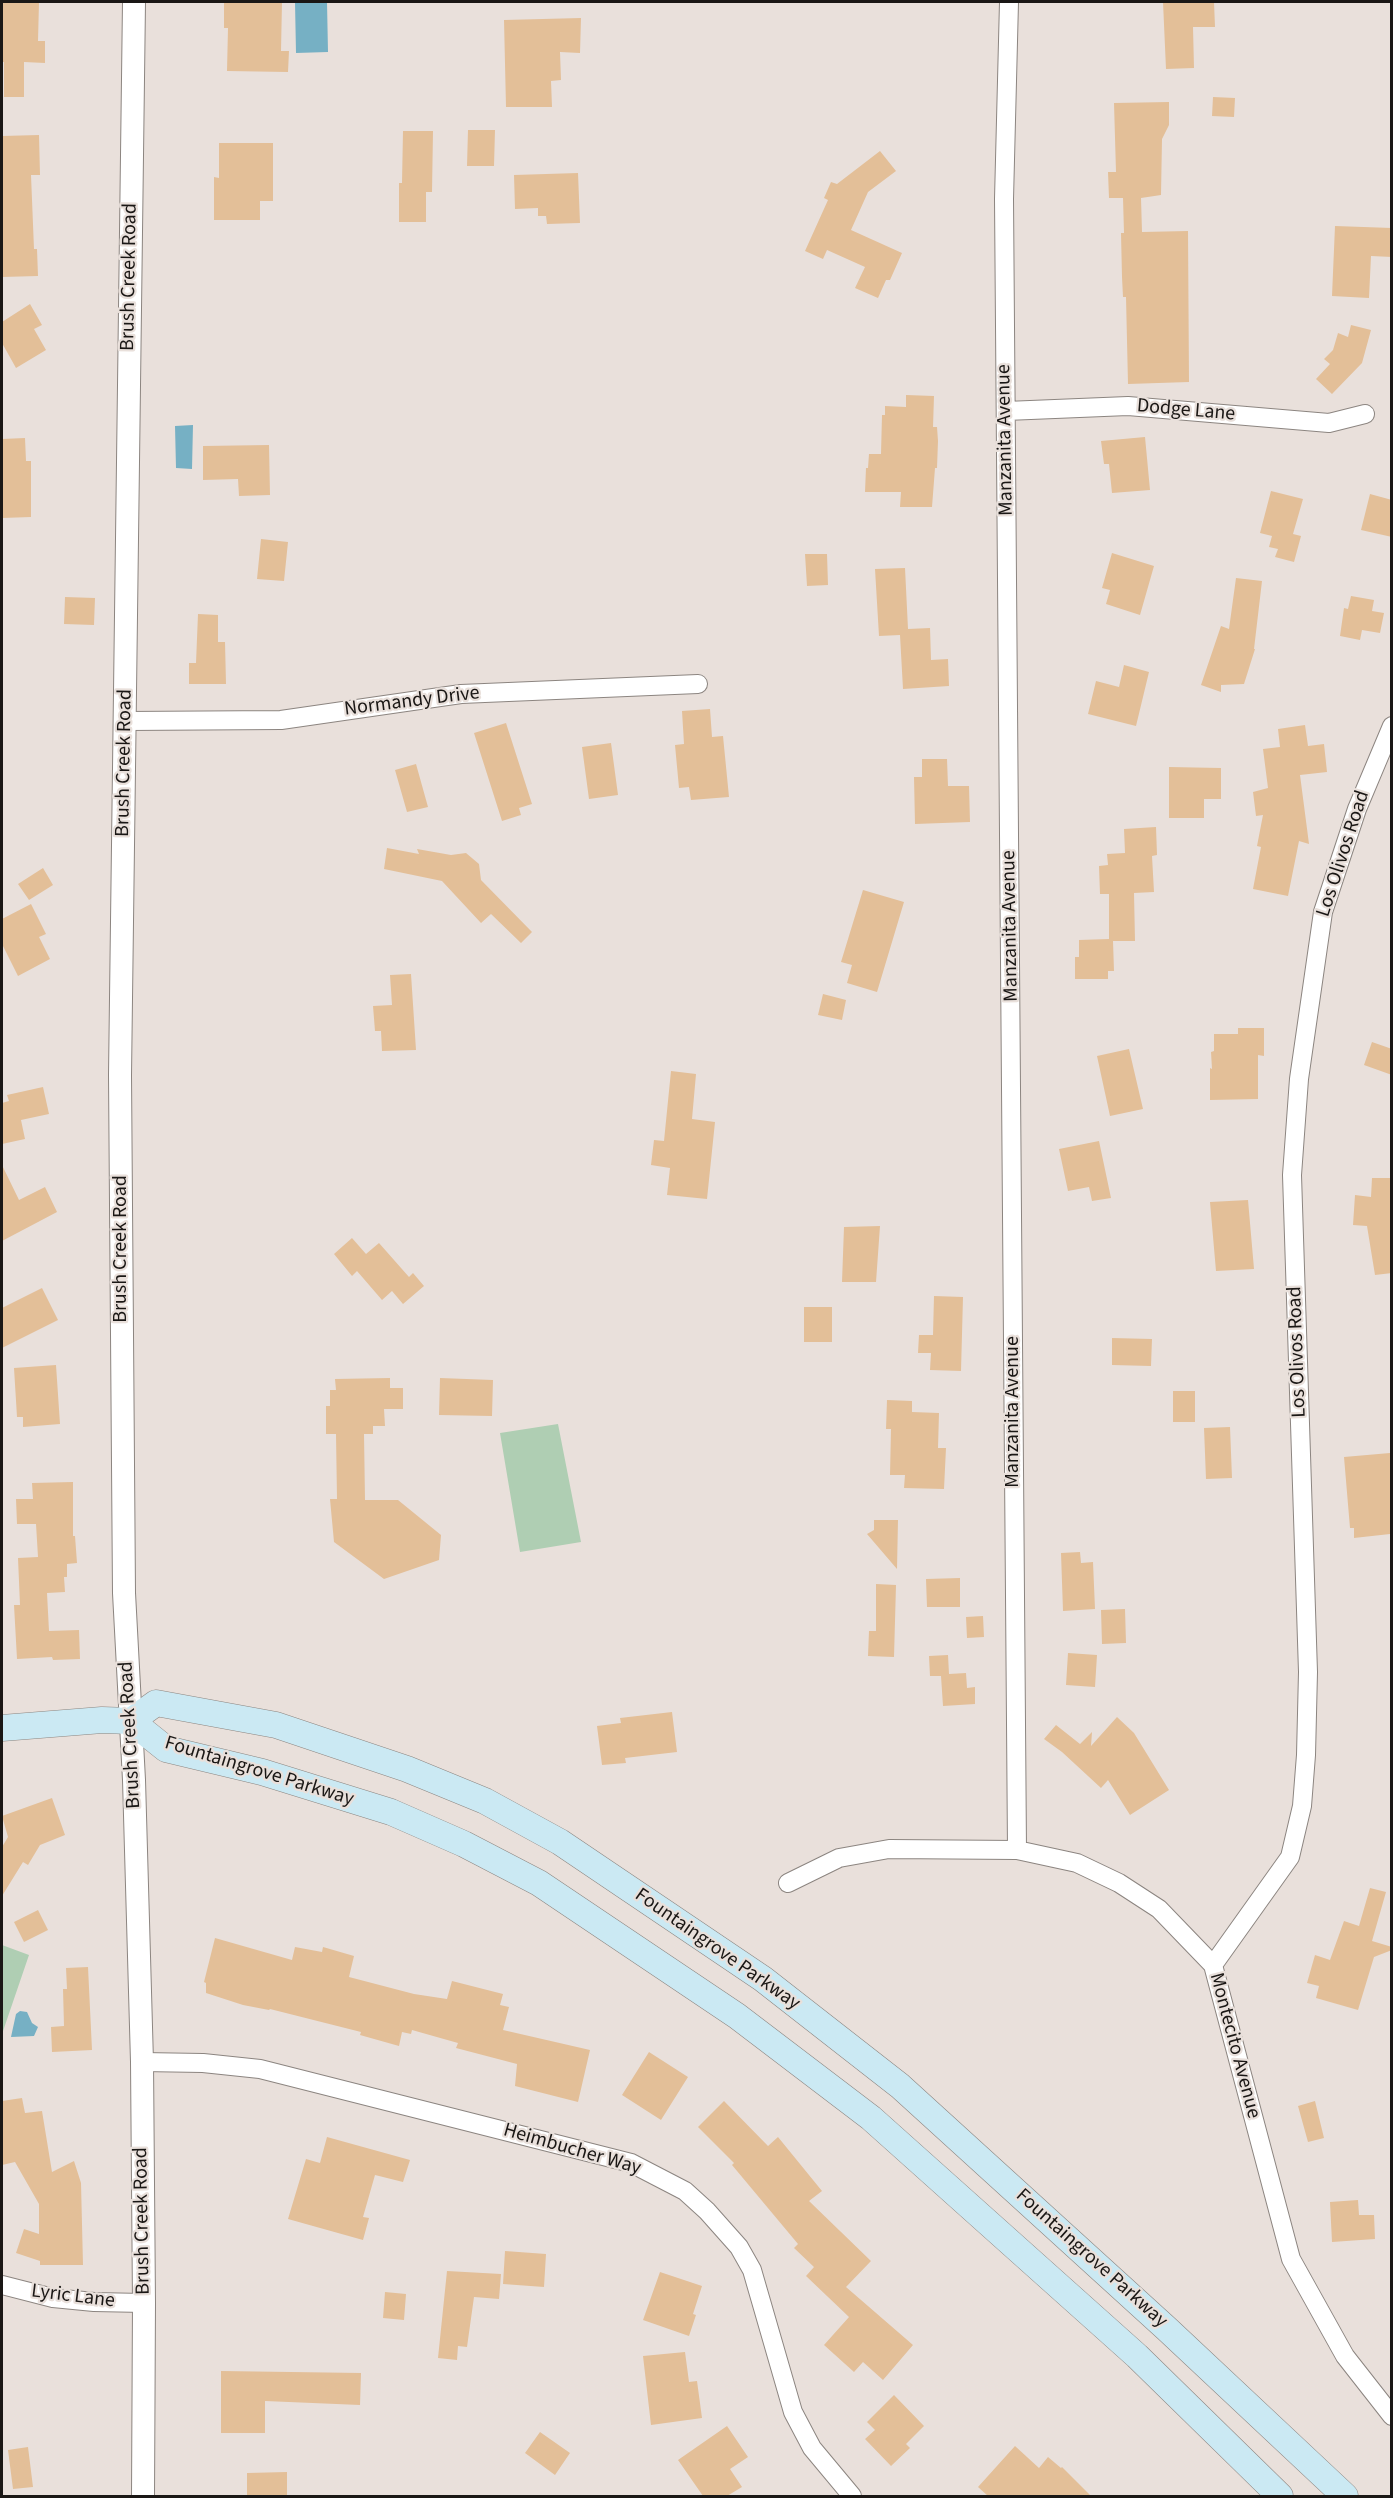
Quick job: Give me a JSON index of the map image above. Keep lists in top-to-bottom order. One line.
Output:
{"streets":{"main road":["Fountaingrove Parkway"],"street":["Brush Creek Road","Dodge Lane","Manzanita Avenue","Normandy Drive","Los Olivos Road","Montecito Avenue","Heimbucher Way","Lyric Lane"]},"crossings":[["Brush Creek Road","Normandy Drive"],["Brush Creek Road","Fountaingrove Parkway"],["Brush Creek Road","Heimbucher Way"],["Brush Creek Road","Lyric Lane"],["Dodge Lane","Manzanita Avenue"],["Manzanita Avenue","Montecito Avenue"],["Los Olivos Road","Montecito Avenue"]]}
